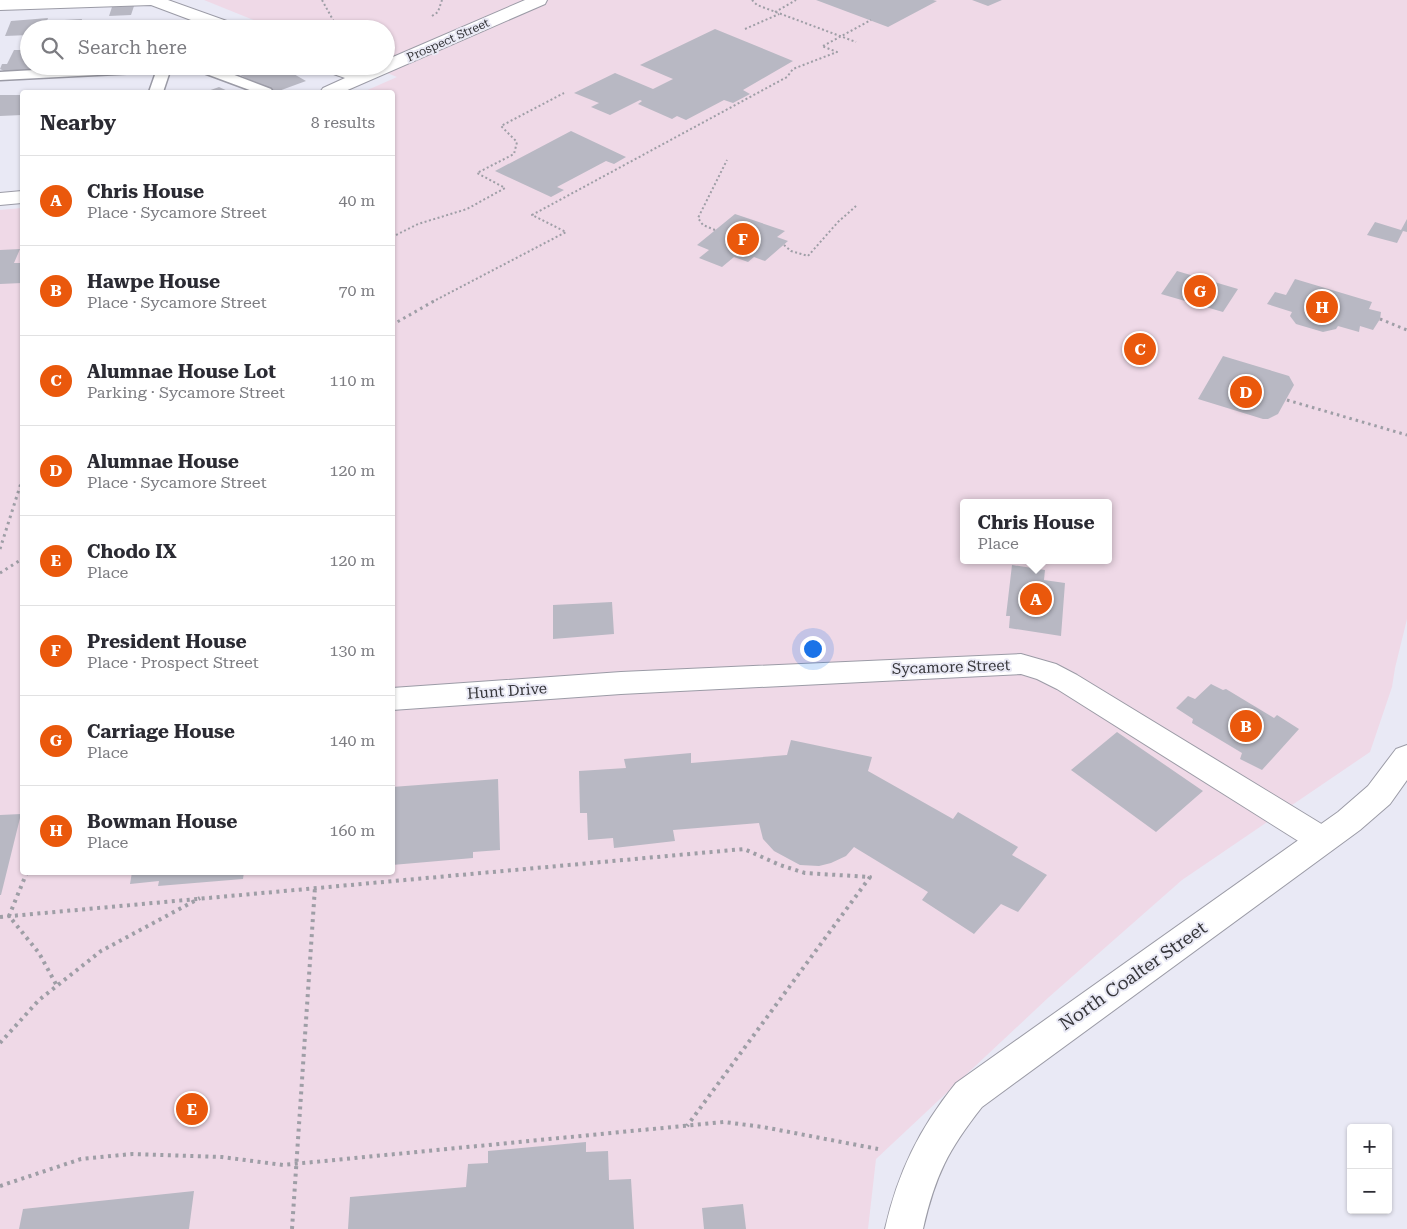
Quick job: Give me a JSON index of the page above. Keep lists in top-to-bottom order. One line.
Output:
{"streets":{"street":["Prospect Street","Sycamore Street","Hunt Drive","North Coalter Street"]},"crossings":[["Sycamore Street","Hunt Drive"],["Sycamore Street","North Coalter Street"]],"page":{"search":"Search here","heading":["Nearby","8 results"],"list":[{"mark":"A","name":"Chris House","note":"Place · Sycamore Street","value":"40 m"},{"mark":"B","name":"Hawpe House","note":"Place · Sycamore Street","value":"70 m"},{"mark":"C","name":"Alumnae House Lot","note":"Parking · Sycamore Street","value":"110 m"},{"mark":"D","name":"Alumnae House","note":"Place · Sycamore Street","value":"120 m"},{"mark":"E","name":"Chodo IX","note":"Place","value":"120 m"},{"mark":"F","name":"President House","note":"Place · Prospect Street","value":"130 m"},{"mark":"G","name":"Carriage House","note":"Place","value":"140 m"},{"mark":"H","name":"Bowman House","note":"Place","value":"160 m"}],"pins":["F","G","H","C","D","A","B","E"],"popup":["Chris House","Place"],"map_buttons":["+","−"]}}
